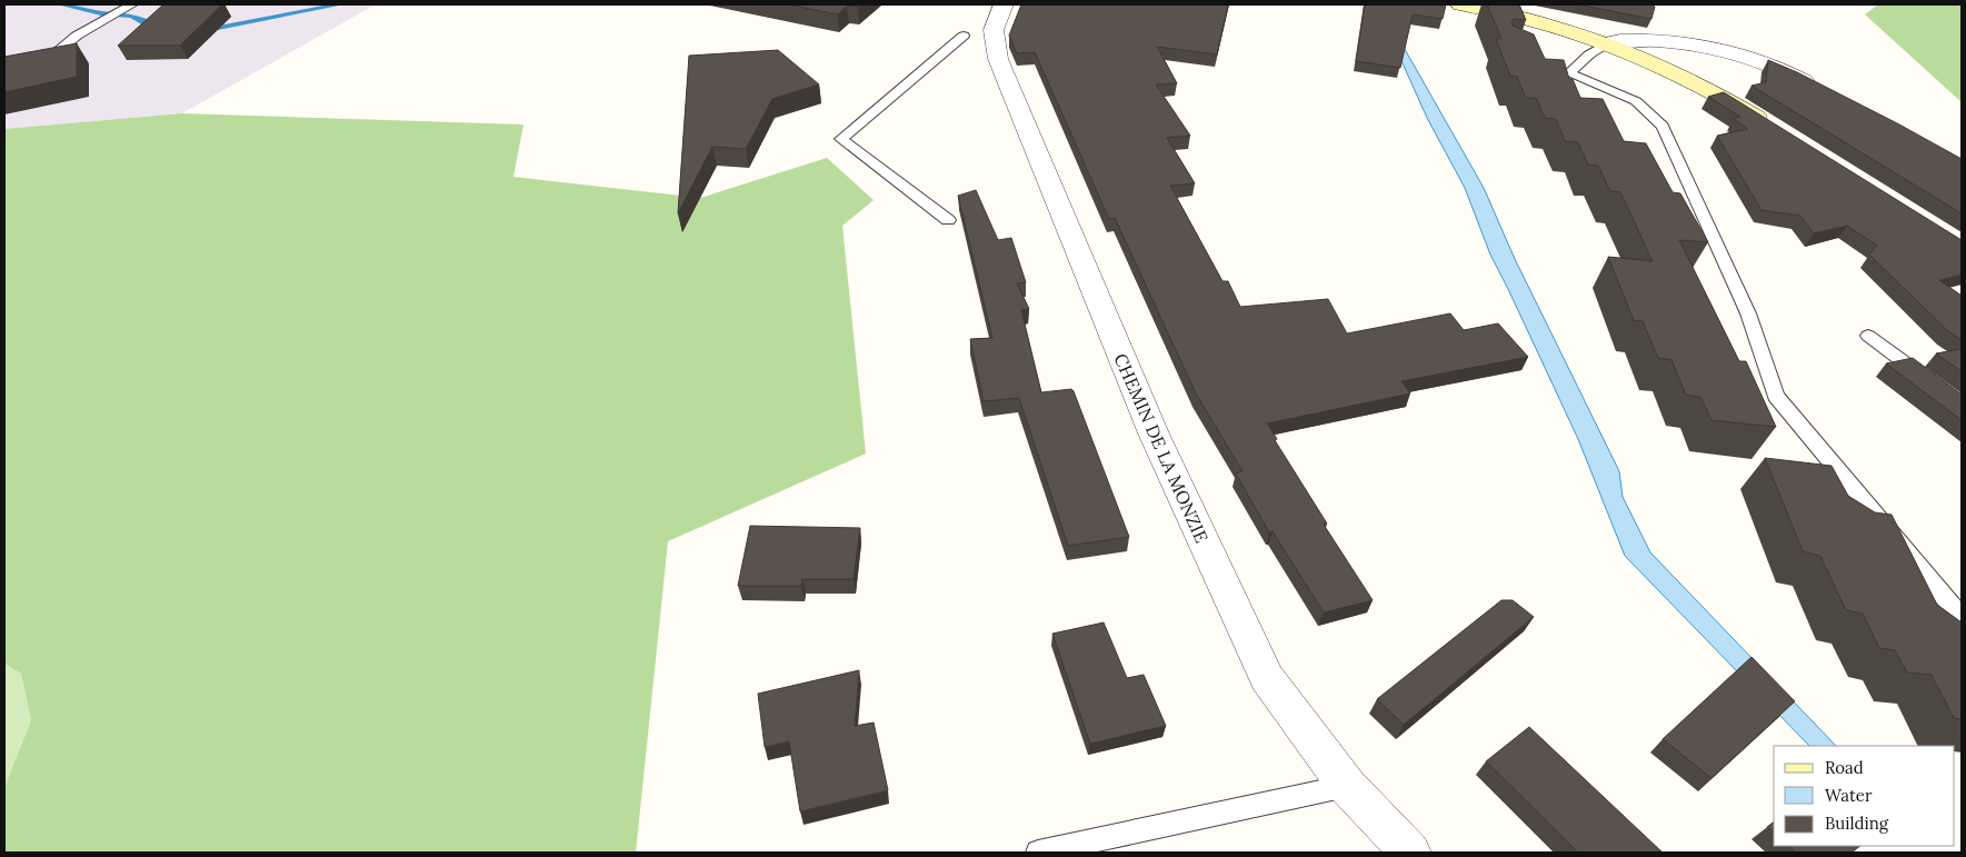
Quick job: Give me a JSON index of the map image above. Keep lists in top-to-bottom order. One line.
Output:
{"streets":{"street":["CHEMIN DE LA MONZIE"]},"legend":["Road","Water","Building"]}
